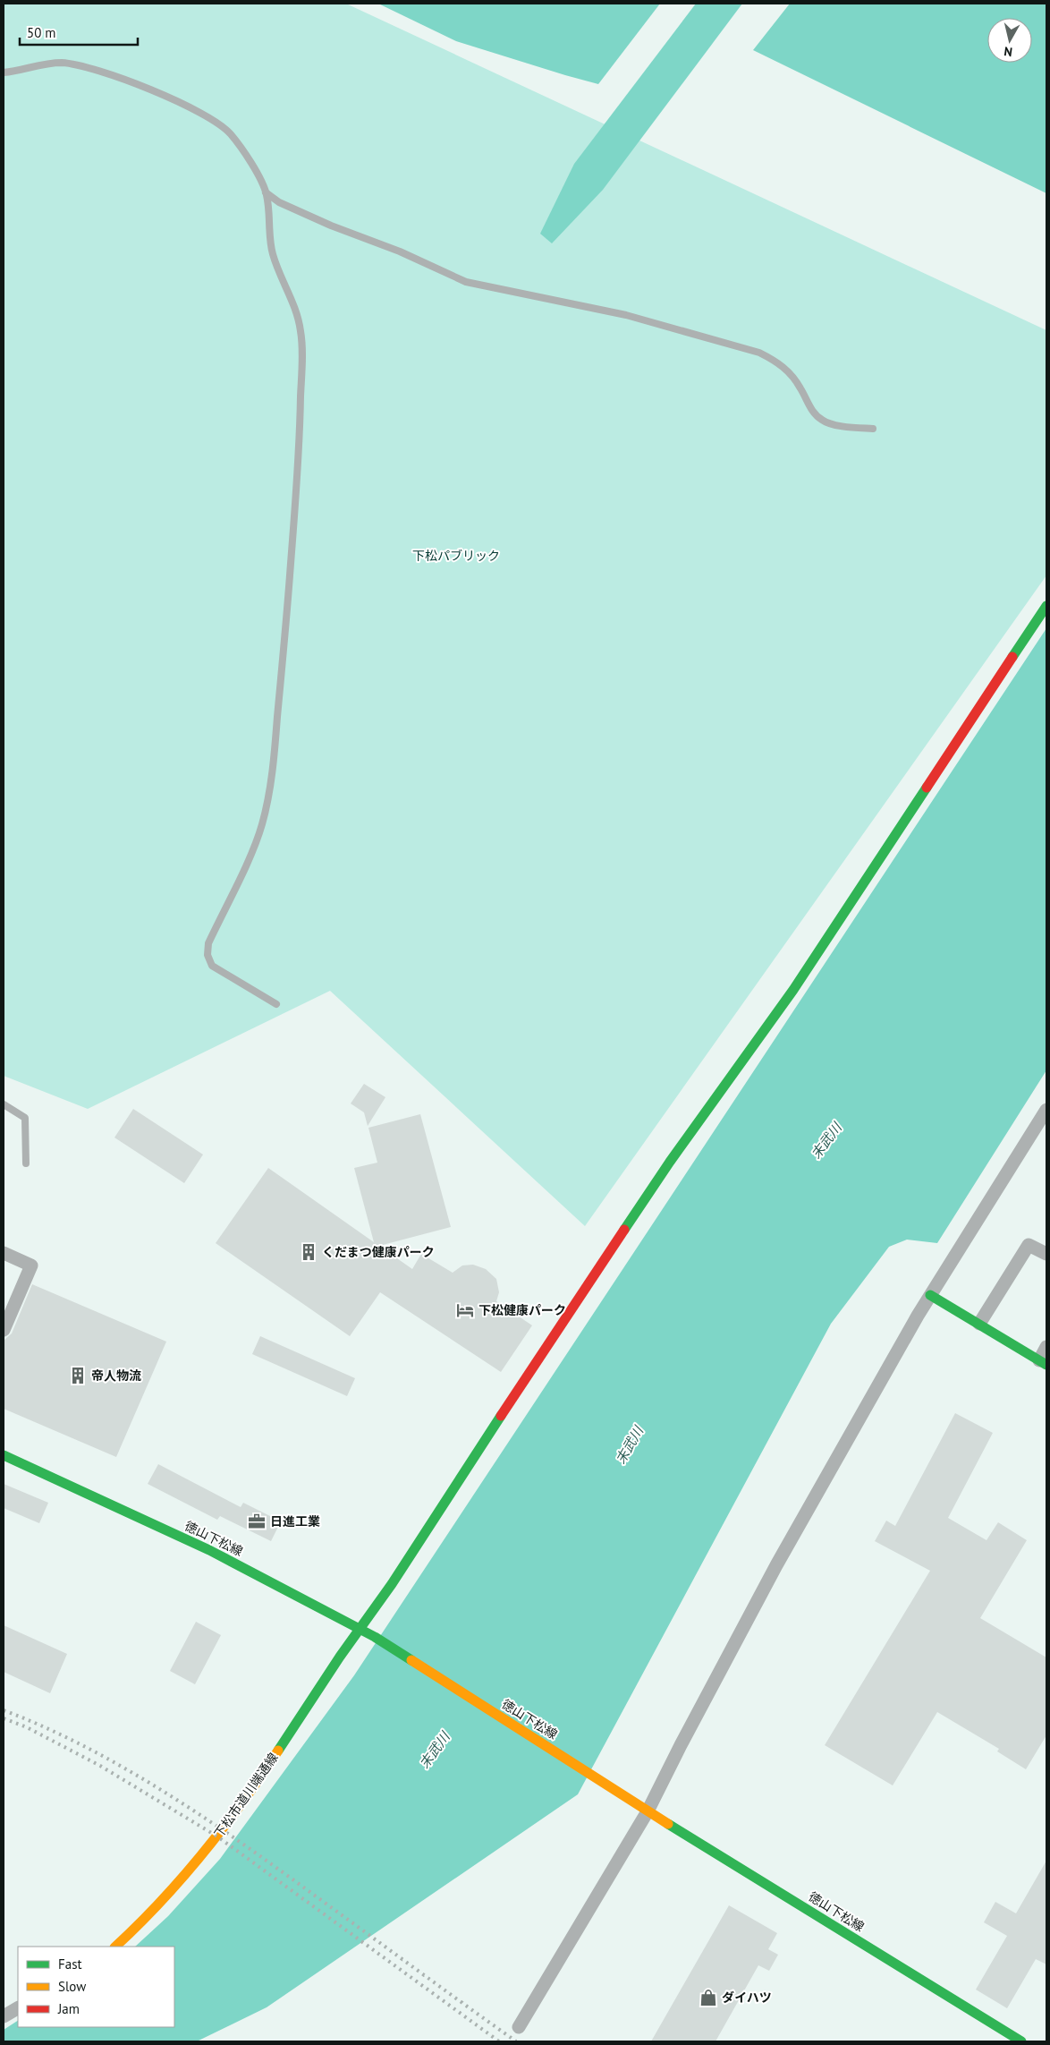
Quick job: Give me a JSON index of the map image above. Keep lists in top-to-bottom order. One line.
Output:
{"streets":{"street":["徳山下松線","下松市道川端通線"]},"crossings":[["徳山下松線","下松市道川端通線"]],"water":["末武川"],"parks":["下松パブリック"],"places":{"building":["くだまつ健康パーク","帝人物流"],"hotel":["下松健康パーク"],"office":["日進工業"],"shop":["ダイハツ"]},"legend":["Fast","Slow","Jam"],"scale_bar":"50 m","north":"bottom"}
